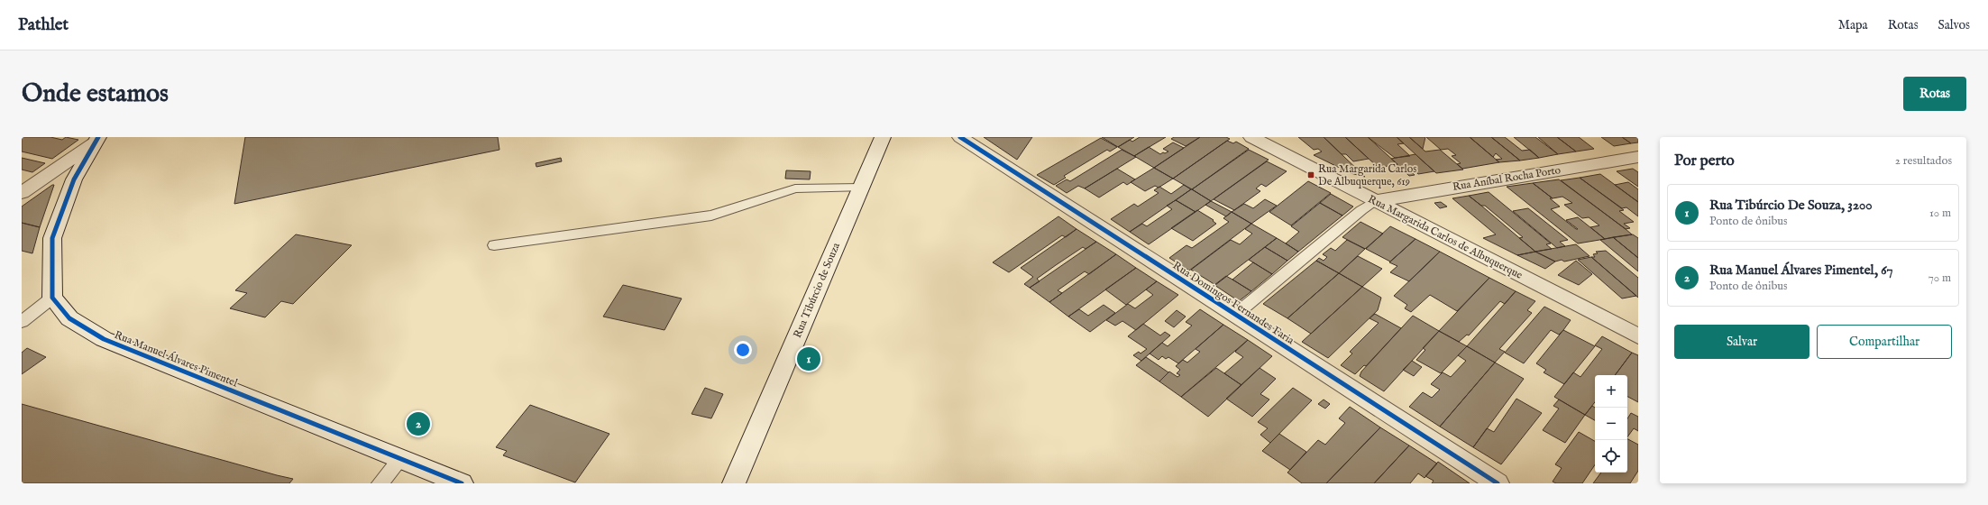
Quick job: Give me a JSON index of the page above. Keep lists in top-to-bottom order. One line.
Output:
{"streets":{"street":["Rua Aníbal Rocha Porto","Rua Margarida Carlos de Albuquerque","Rua Tibúrcio de Souza","Rua Domingos Fernandes Faria","Rua Manuel Álvares Pimentel"]},"crossings":[["Rua Aníbal Rocha Porto","Rua Margarida Carlos de Albuquerque"]],"places":{"transit":["Rua Margarida Carlos De Albuquerque, 619"]},"page":{"header":"Pathlet","nav":["Mapa","Rotas","Salvos"],"buttons":["Rotas",["Salvar","Compartilhar"]],"title":"Onde estamos","heading":["Por perto","2 resultados"],"list":[{"mark":"1","name":"Rua Tibúrcio De Souza, 3200","note":"Ponto de ônibus","value":"10 m"},{"mark":"2","name":"Rua Manuel Álvares Pimentel, 67","note":"Ponto de ônibus","value":"70 m"}],"pins":["1","2"],"map_buttons":["+","−"]}}
